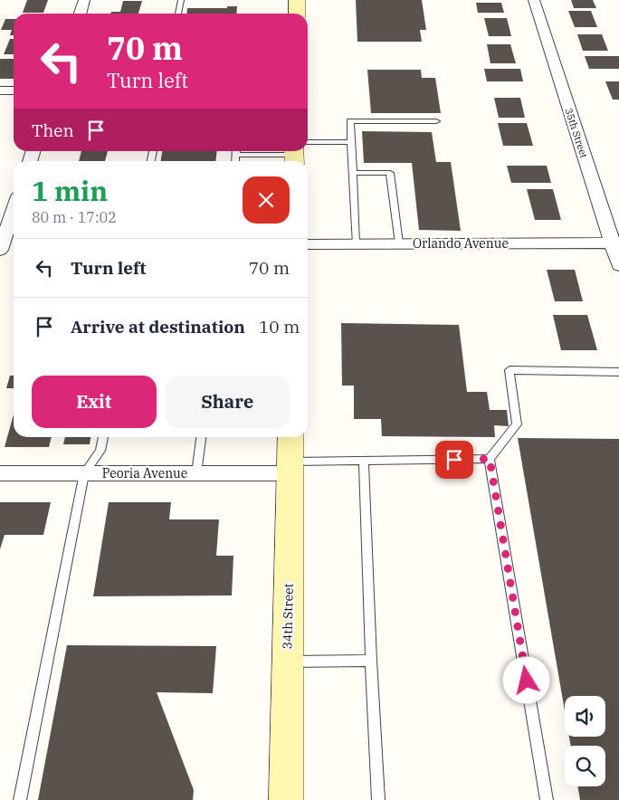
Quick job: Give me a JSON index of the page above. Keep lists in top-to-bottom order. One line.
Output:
{"streets":{"main road":["34th Street"],"street":["35th Street","Orlando Avenue","Peoria Avenue"]},"crossings":[["35th Street","Orlando Avenue"],["Peoria Avenue","34th Street"]],"page":{"turn":["70 m","Turn left"],"then":"Then","heading":["1 min","80 m · 17:02"],"list":[{"name":"Turn left","value":"70 m"},{"name":"Arrive at destination","value":"10 m"}],"buttons":["Exit","Share"]}}
